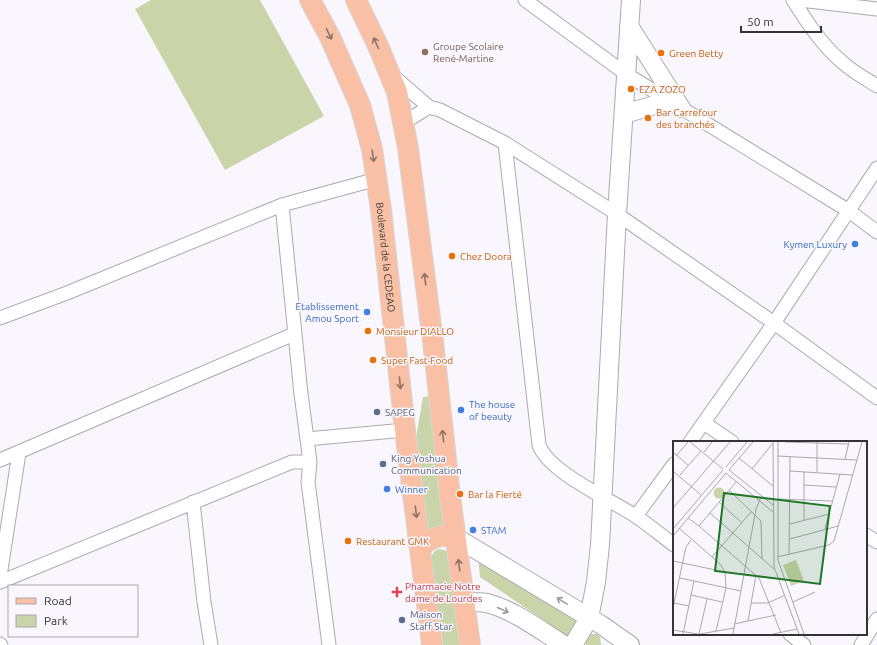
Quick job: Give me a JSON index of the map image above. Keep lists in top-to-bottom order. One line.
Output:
{"streets":{"main road":["Boulevard de la CEDEAO"]},"places":{"other":["Groupe Scolaire René-Martine","Green Betty","EZA ZOZO","Bar Carrefour des branchés","Kymen Luxury","Chez Doora","Etablissement Amou Sport","Monsieur DIALLO","Super Fast-Food","The house of beauty","SAPEG","King Yoshua Communication","Winner","Bar la Fierté","STAM","Restaurant GMK","Maison Staff Star"],"health":["Pharmacie Notre dame de Lourdes"]},"legend":["Road","Park"],"scale_bar":"50 m"}
